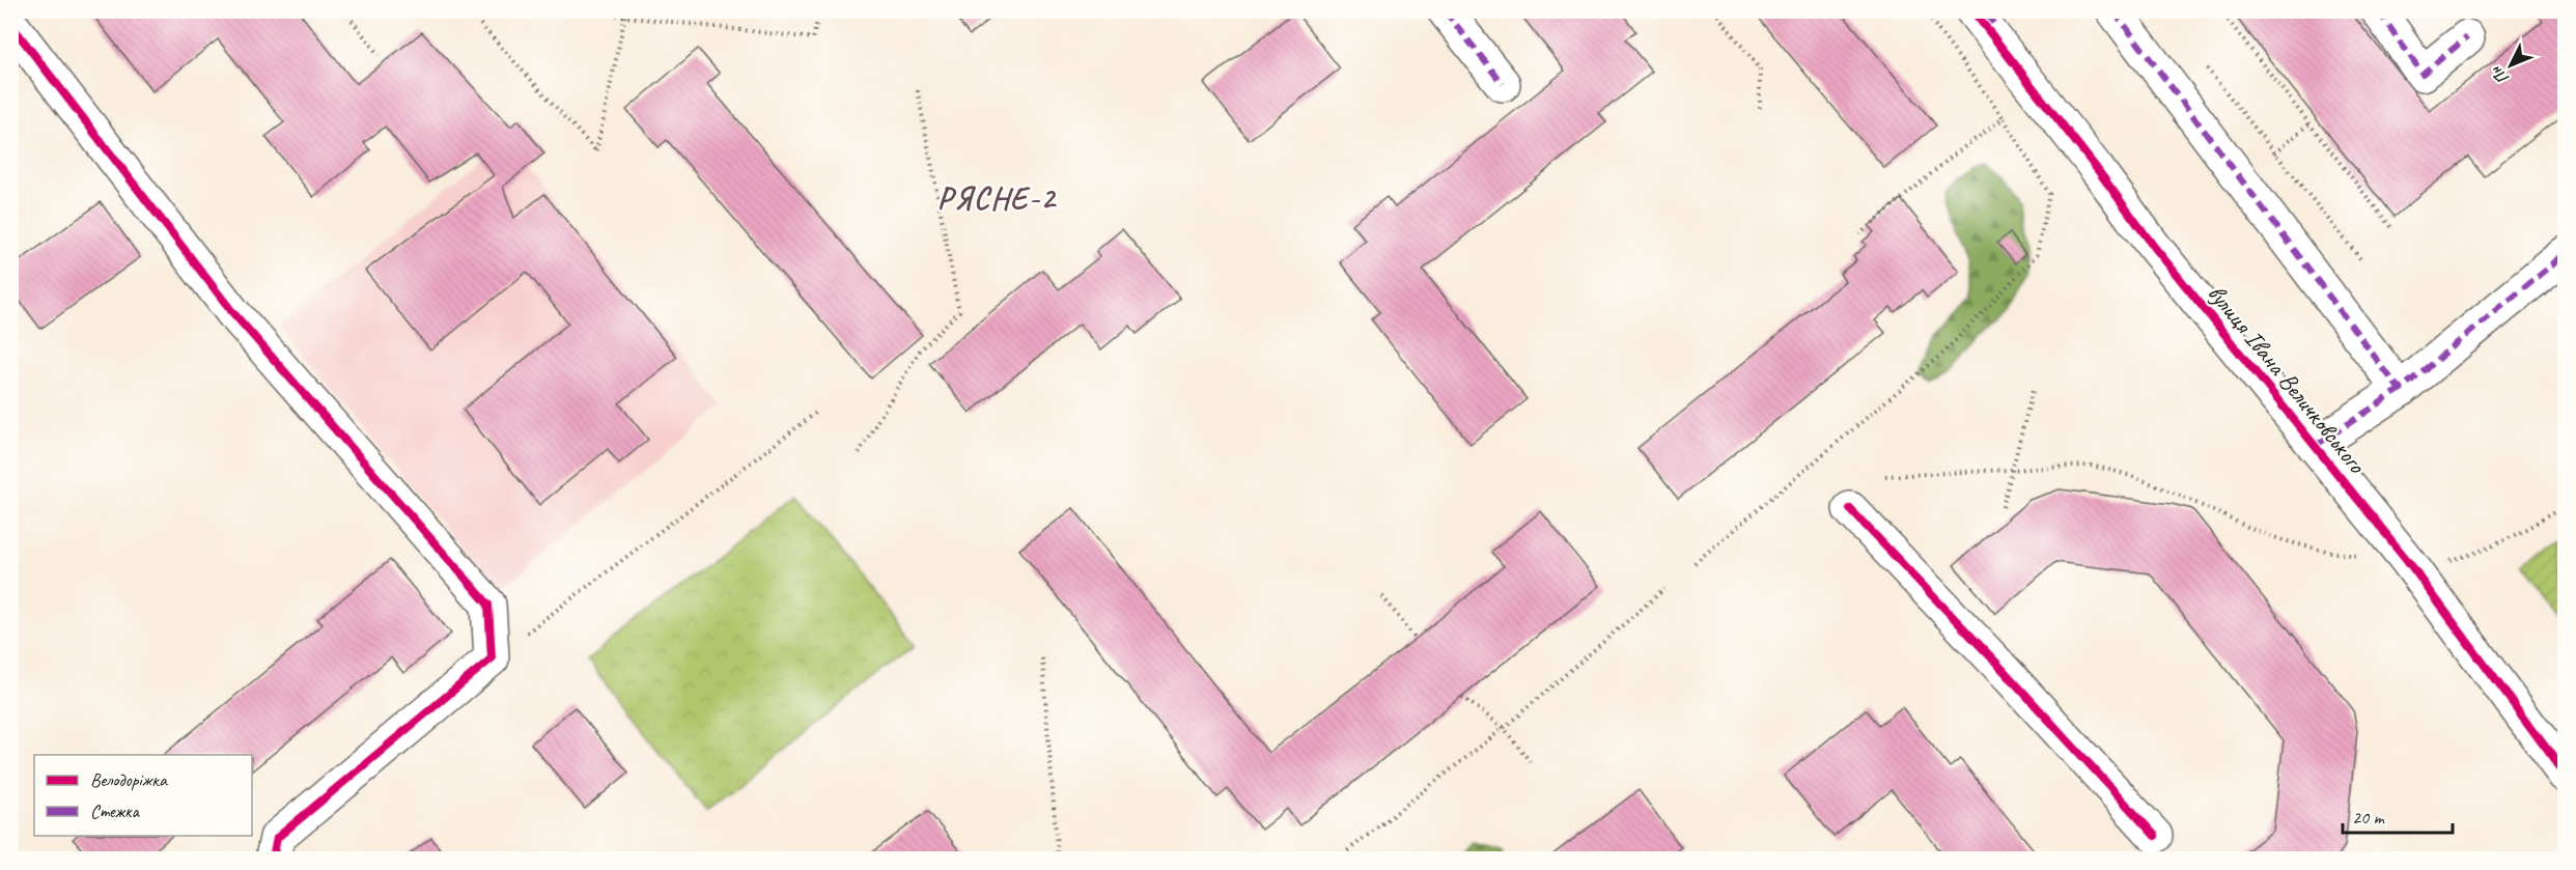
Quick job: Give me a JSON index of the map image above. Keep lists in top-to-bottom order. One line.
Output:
{"streets":{"street":["вулиця Івана Величковського"]},"districts":["РЯСНЕ-2"],"legend":["Велодоріжка","Стежка"],"scale_bar":"20 m","north":"bottom left"}
